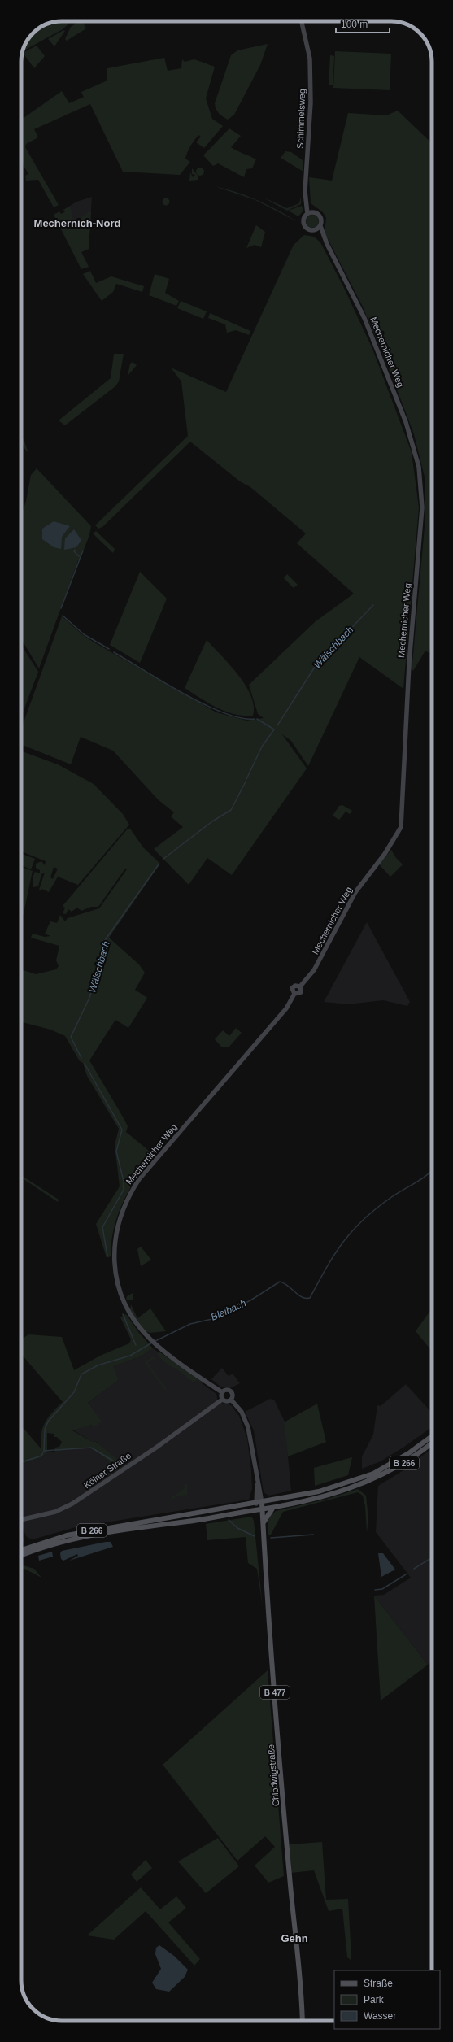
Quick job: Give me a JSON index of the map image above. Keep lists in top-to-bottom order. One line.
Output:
{"streets":{"main road":["B 266","B 477","Chlodwigstraße"],"street":["Schimmelsweg","Mechernicher Weg","Kölner Straße"]},"crossings":[["Schimmelsweg","Mechernicher Weg"],["Mechernicher Weg","Kölner Straße"],["B 266","B 477"],["B 477","Chlodwigstraße"]],"districts":["Mechernich-Nord","Gehn"],"water":["Wälschbach","Bleibach"],"legend":["Straße","Park","Wasser"],"scale_bar":"100 m"}
